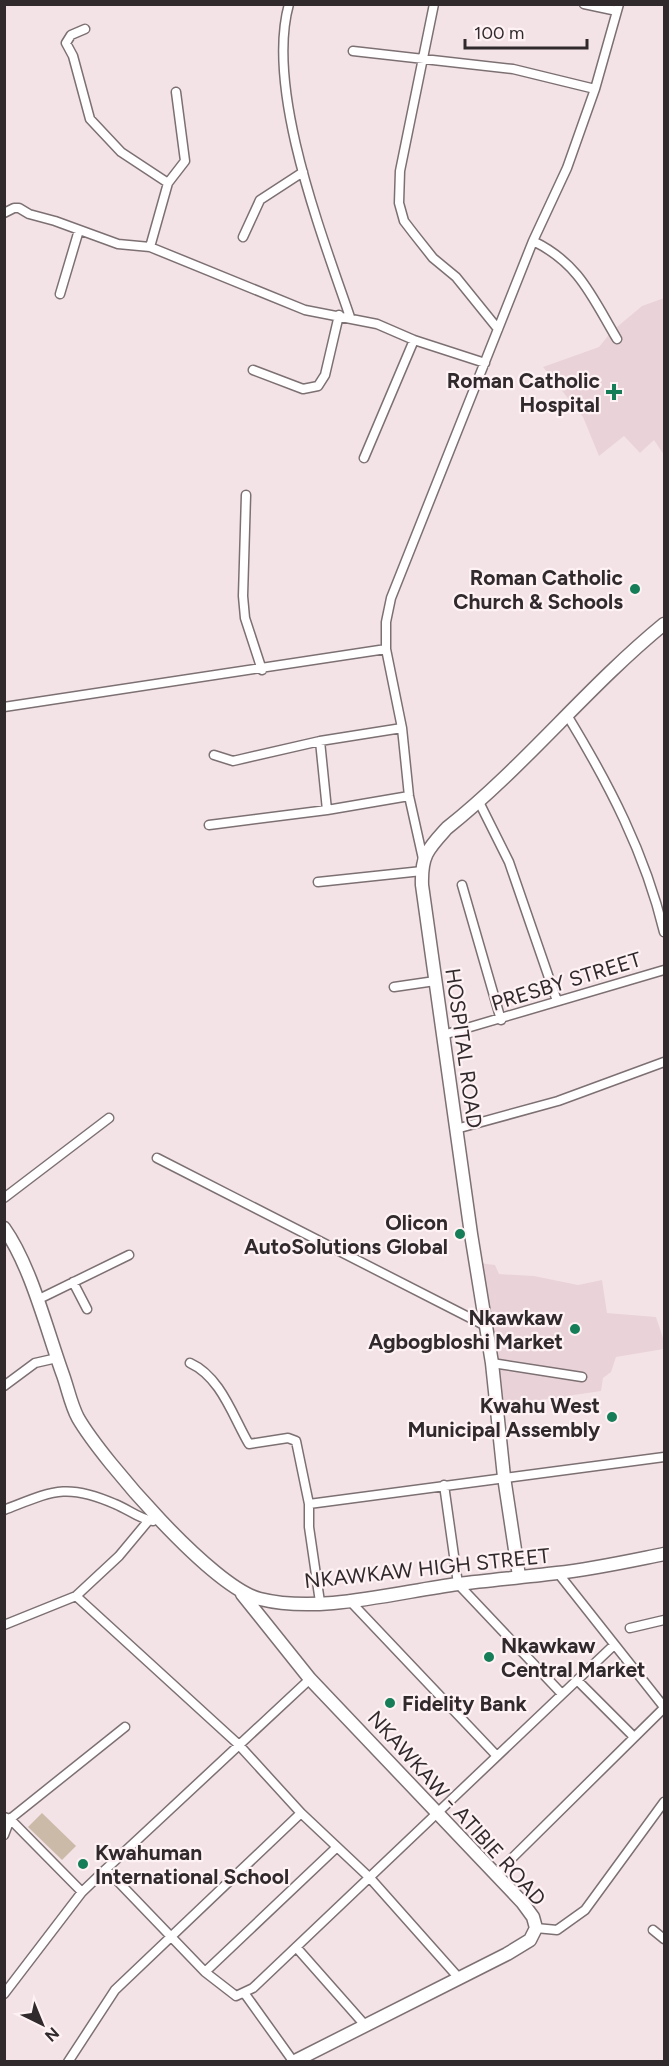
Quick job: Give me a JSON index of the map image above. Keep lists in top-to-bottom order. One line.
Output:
{"streets":{"main road":["HOSPITAL ROAD","NKAWKAW HIGH STREET","NKAWKAW - ATIBIE ROAD"],"street":["PRESBY STREET"]},"crossings":[["PRESBY STREET","HOSPITAL ROAD"],["HOSPITAL ROAD","NKAWKAW HIGH STREET"],["NKAWKAW HIGH STREET","NKAWKAW - ATIBIE ROAD"]],"places":{"health":["Roman Catholic Hospital"],"other":["Roman Catholic Church & Schools","Olicon AutoSolutions Global","Nkawkaw Agbogbloshi Market","Kwahu West Municipal Assembly","Nkawkaw Central Market","Fidelity Bank","Kwahuman International School"]},"scale_bar":"100 m","north":"bottom right"}
